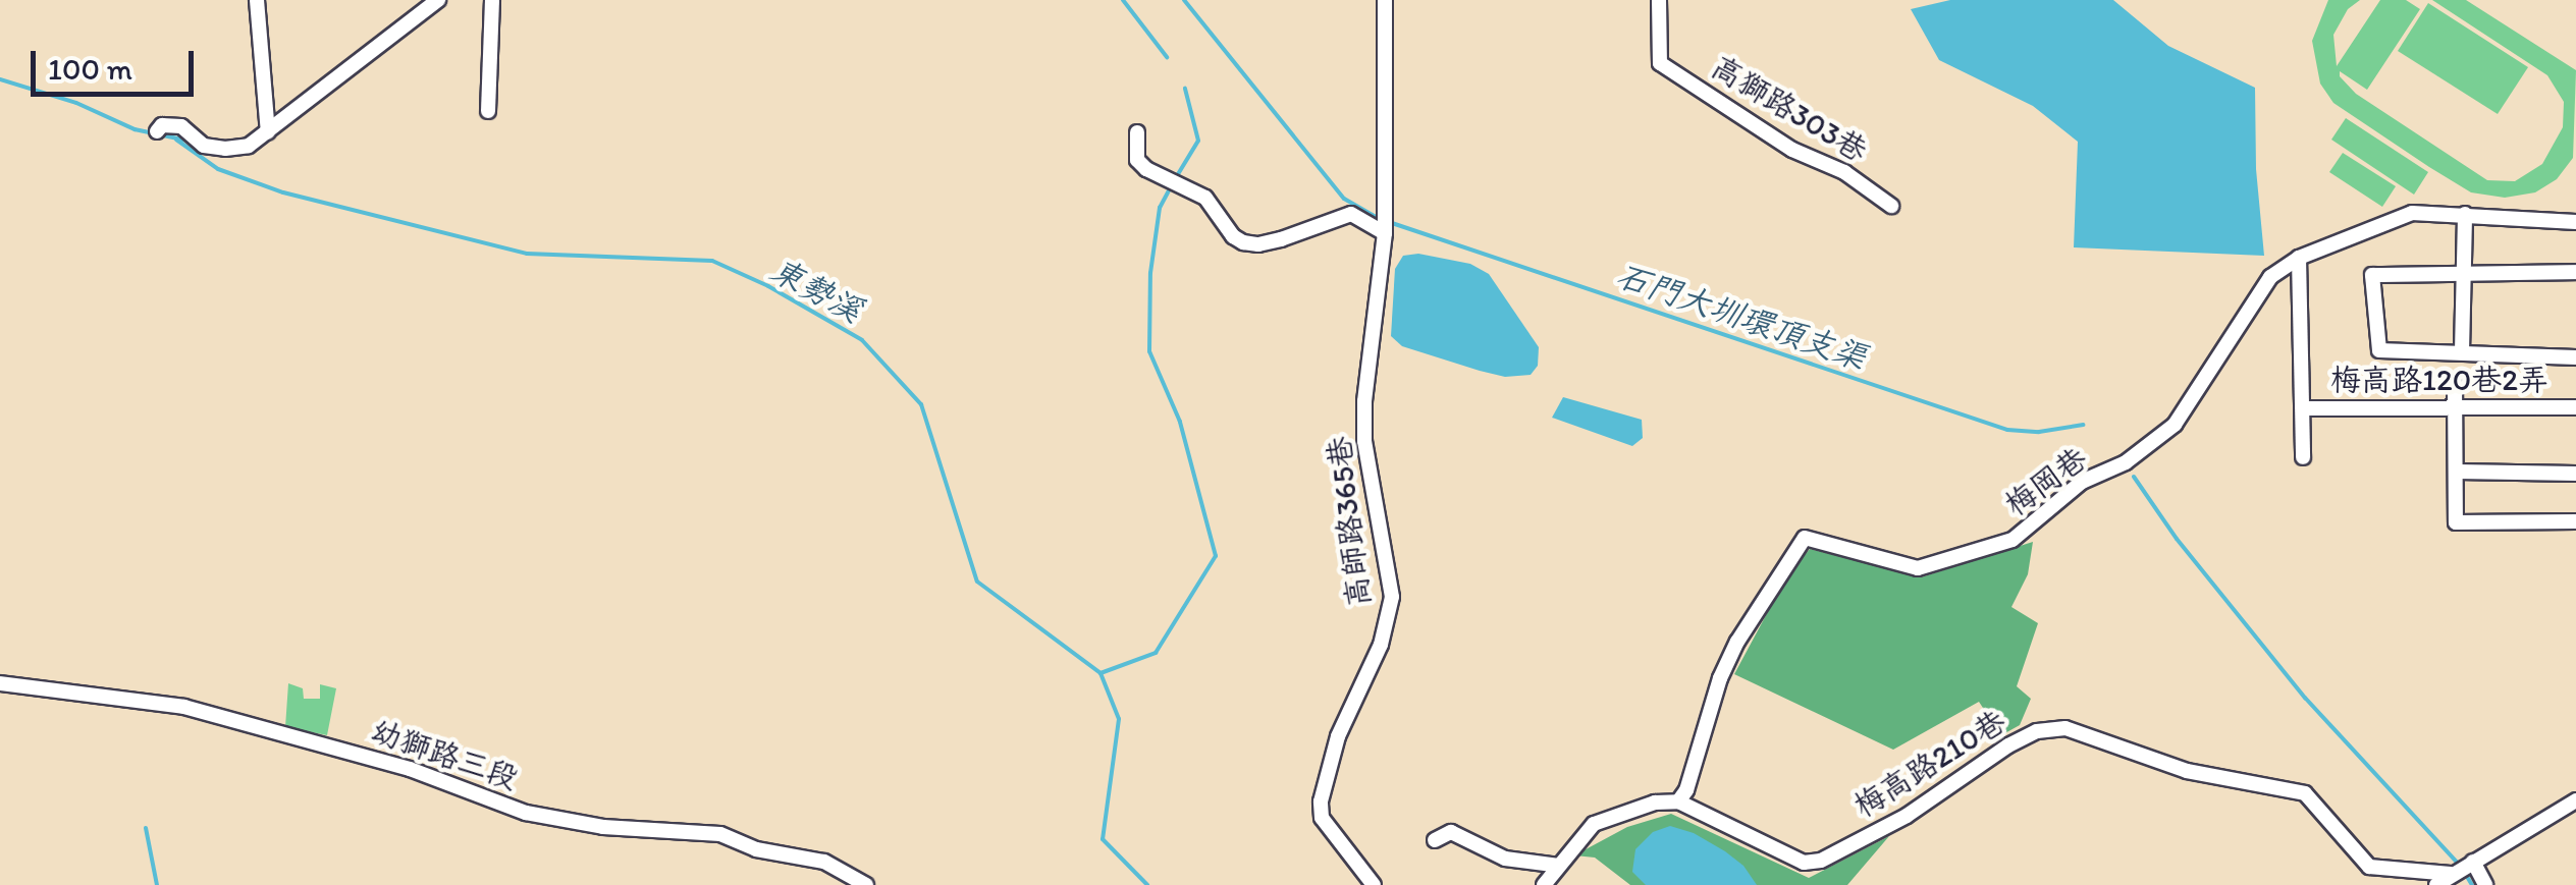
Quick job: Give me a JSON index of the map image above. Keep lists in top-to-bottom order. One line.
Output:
{"streets":{"street":["高獅路303巷","梅高路120巷2弄","梅岡巷","高師路365巷","幼獅路三段","梅高路210巷"]},"crossings":[["梅岡巷","梅高路210巷"]],"water":["東勢溪","石門大圳環頂支渠"],"scale_bar":"100 m"}
